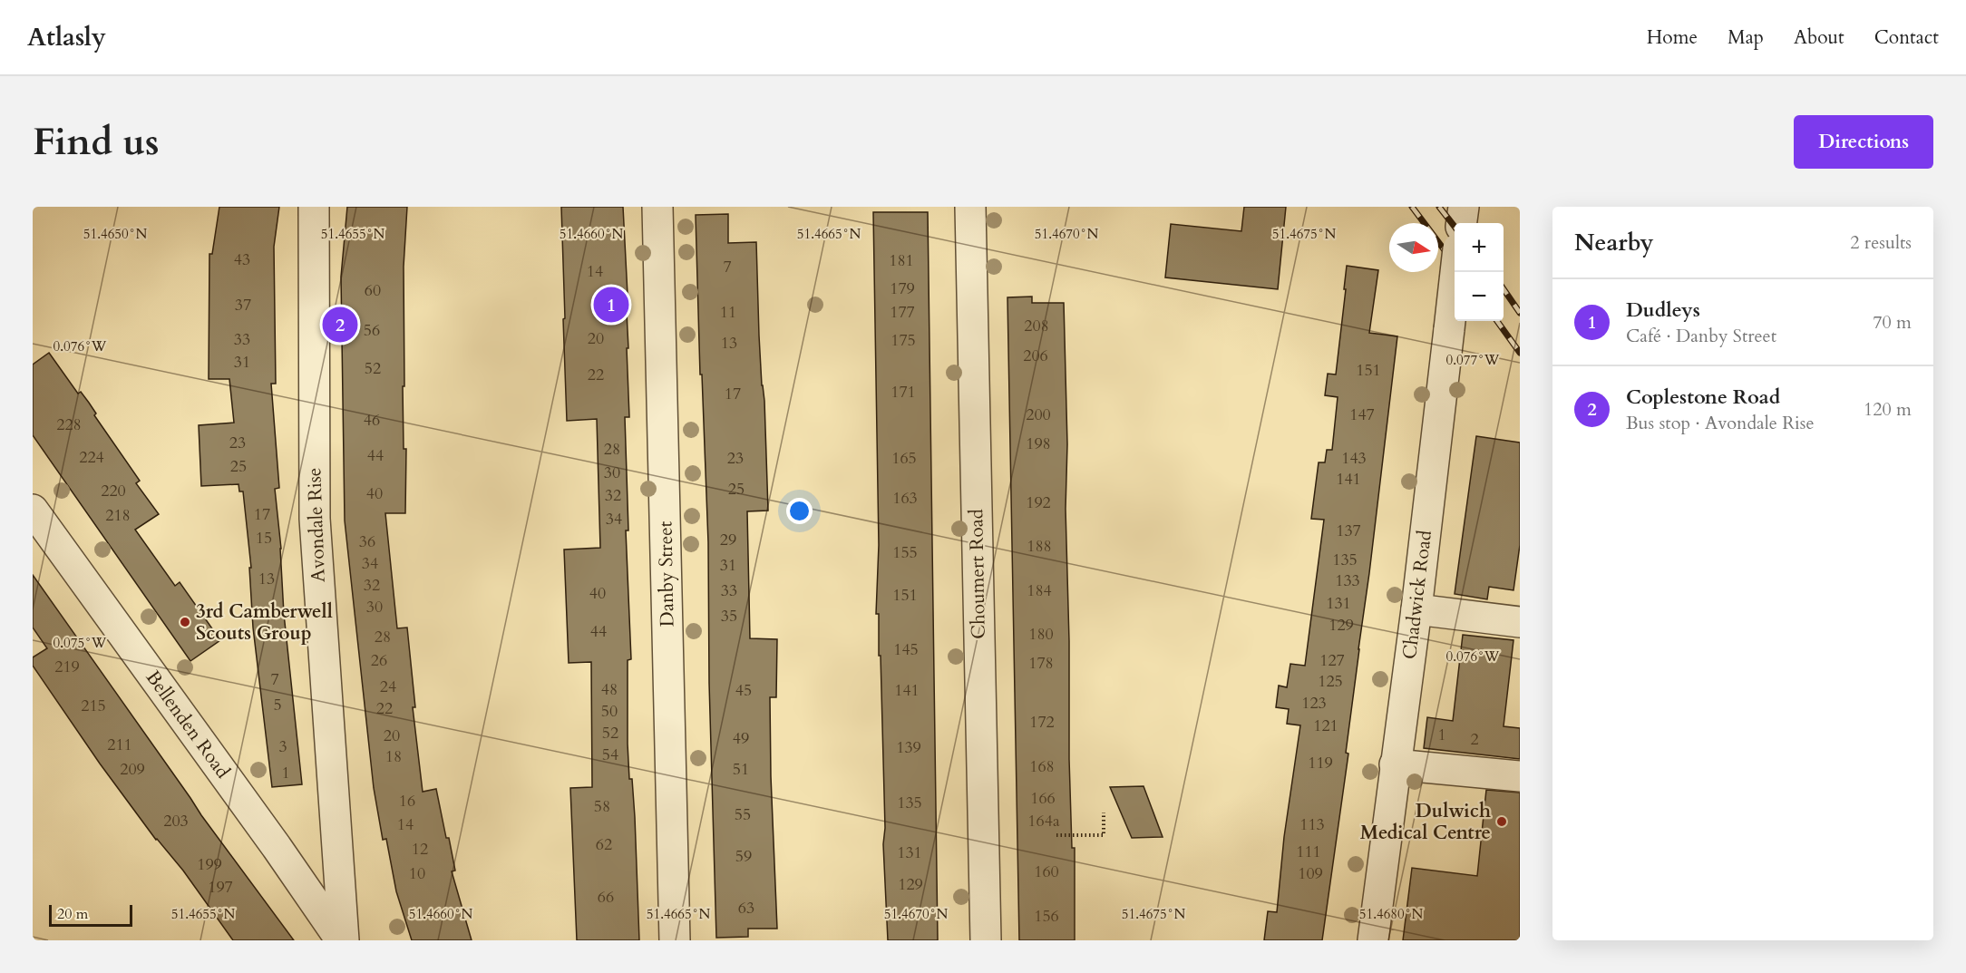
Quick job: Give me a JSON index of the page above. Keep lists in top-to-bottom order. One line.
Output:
{"streets":{"street":["Avondale Rise","Danby Street","Choumert Road","Chadwick Road","Bellenden Road"]},"crossings":[["Avondale Rise","Bellenden Road"]],"places":["3rd Camberwell Scouts Group","Dulwich Medical Centre"],"house_numbers":["43","181","7","14","179","60","37","11","177","208","56","20","33","175","13","206","31","52","151","22","171","17","200","147","46","228","23","198","28","44","224","23","165","143","25","30","141","25","220","40","32","163","192","17","218","34","137","15","29","36","188","155","135","34","31","13","133","32","33","184","40","151","131","30","35","129","44","180","28","145","26","127","178","219","7","125","24","48","45","141","123","5","215","22","50","172","121","52","1","20","49","2","211","3","139","54","18","119","168","209","51","1","166","16","135","58","55","203","164a","14","113","62","12","111","131","59","199","160","10","109","129","197","66","63","156"],"scale_bar":"20 m","north":"right","page":{"header":"Atlasly","nav":["Home","Map","About","Contact"],"buttons":"Directions","title":"Find us","heading":["Nearby","2 results"],"map_buttons":["+","−"],"list":[{"mark":"1","name":"Dudleys","note":"Café · Danby Street","value":"70 m"},{"mark":"2","name":"Coplestone Road","note":"Bus stop · Avondale Rise","value":"120 m"}],"pins":["1","2"],"scale":"20 m"},"coordinates":["51.4650°N","51.4655°N","51.4660°N","51.4665°N","51.4670°N","51.4675°N","0.076°W","0.077°W","0.075°W","51.4680°N"]}
